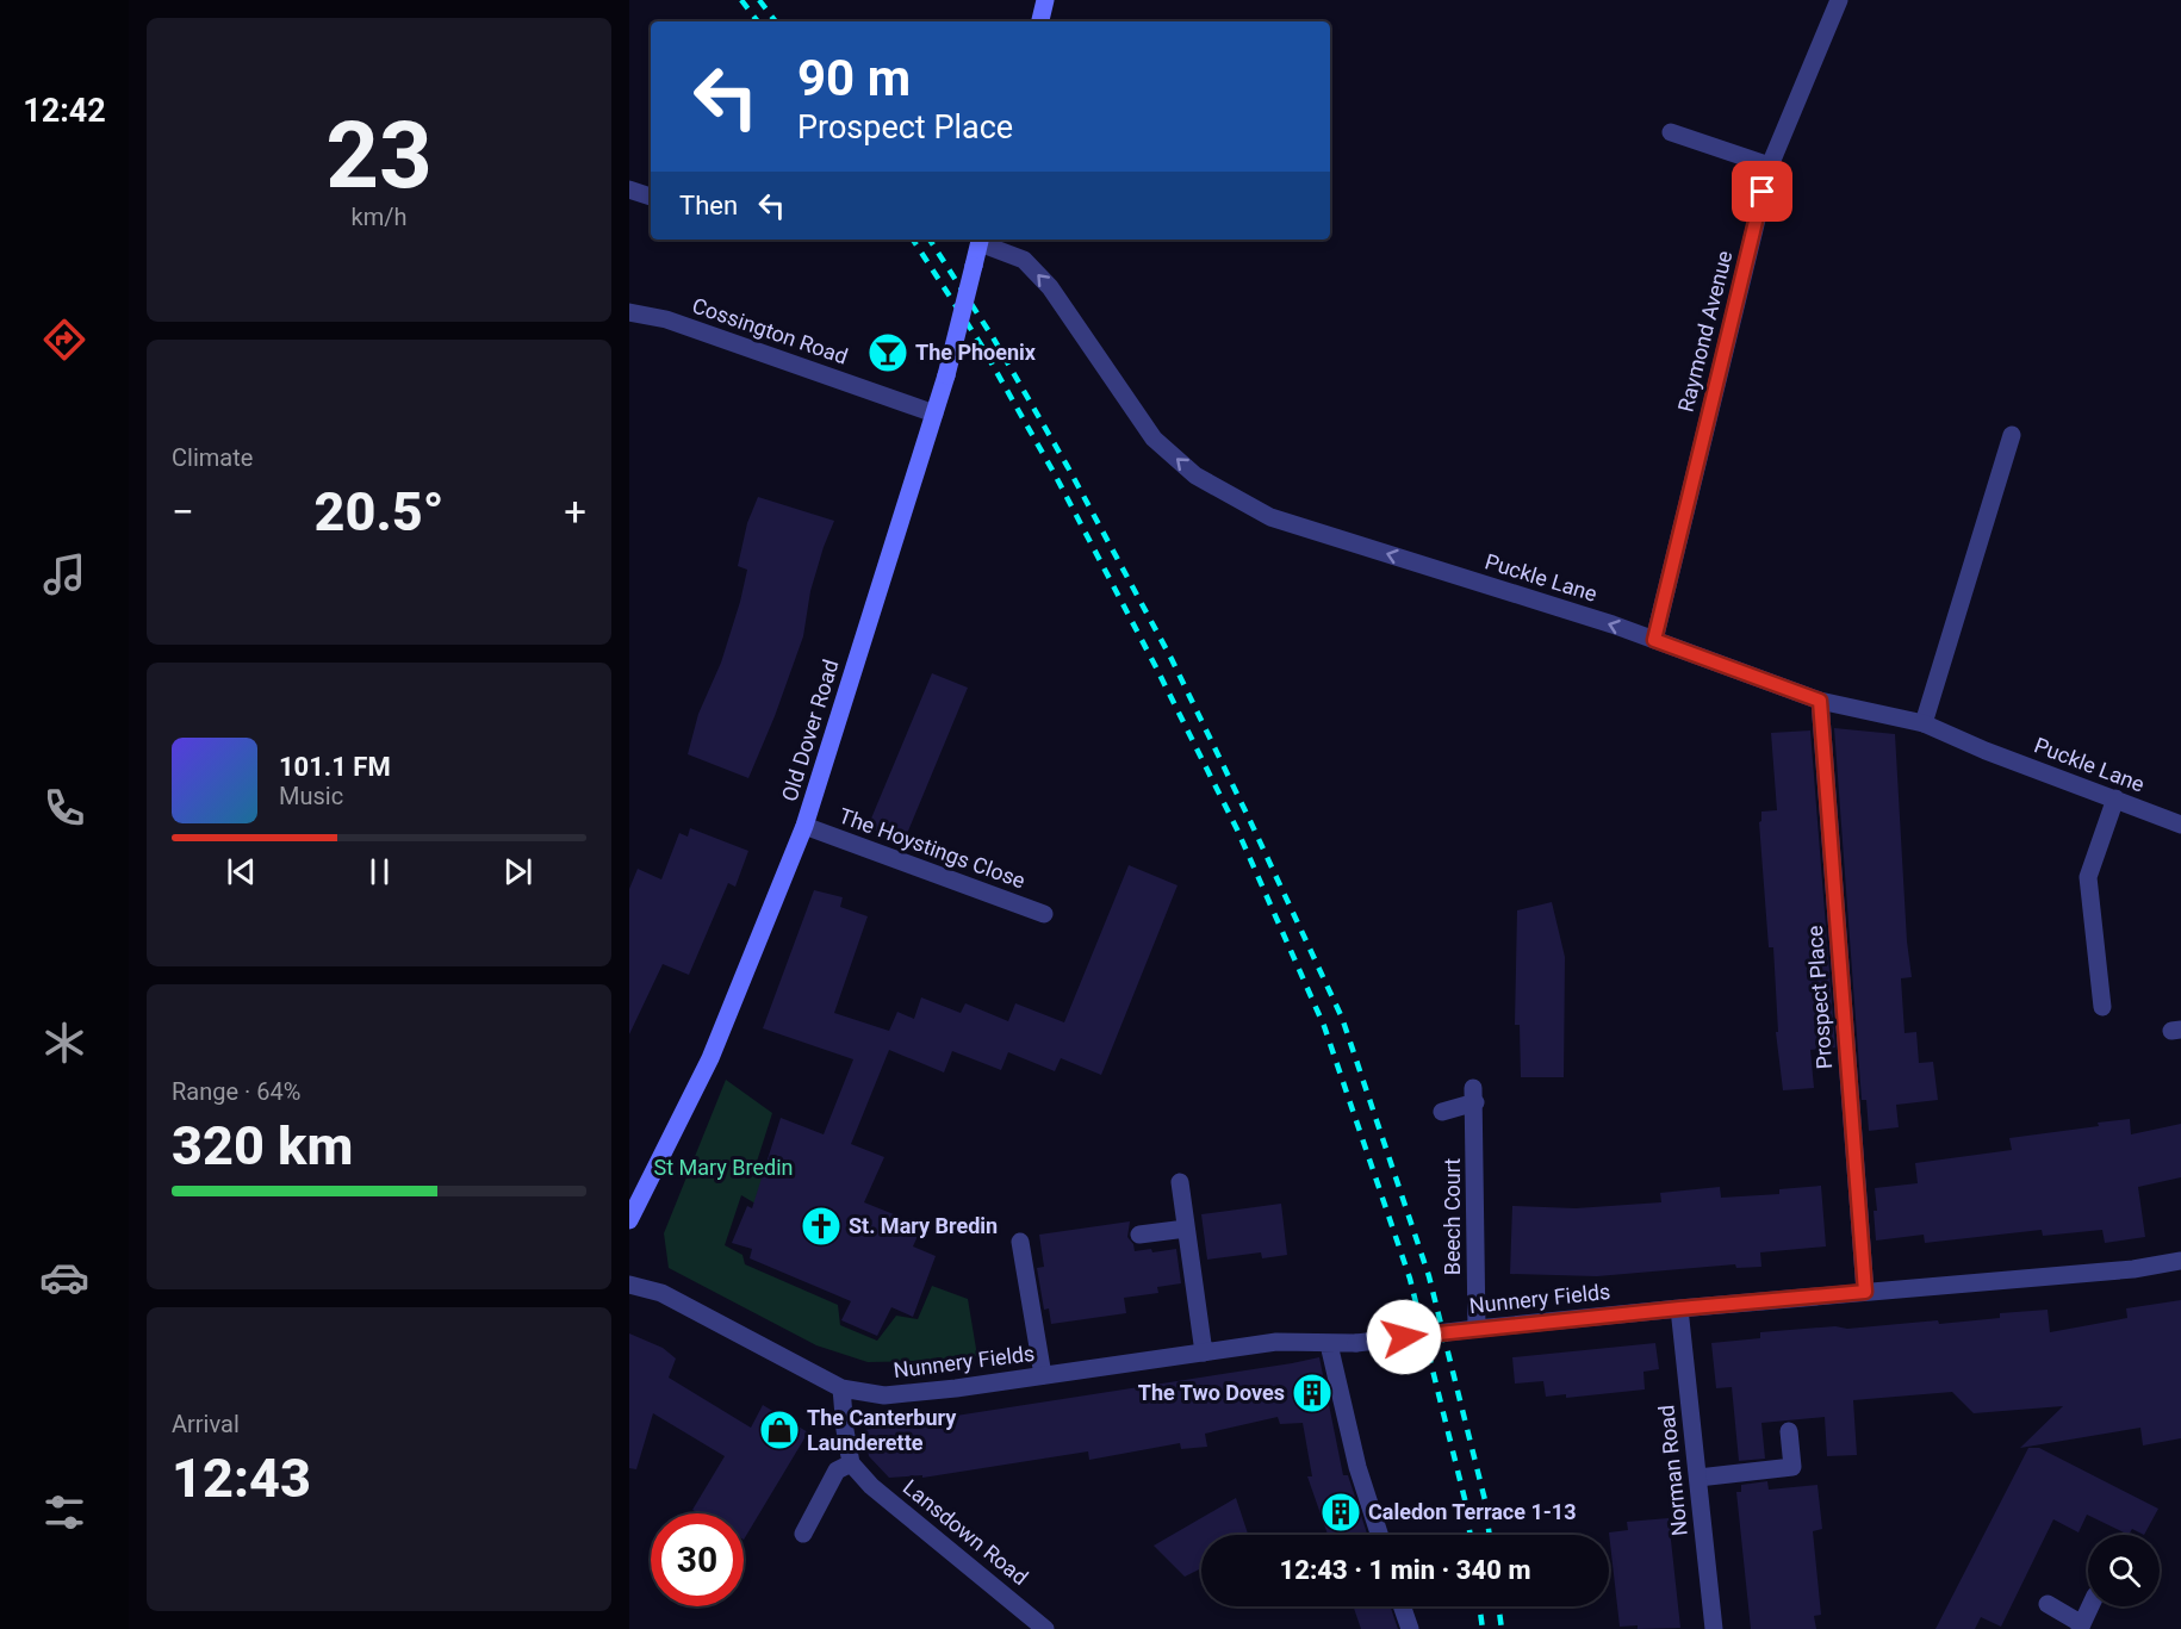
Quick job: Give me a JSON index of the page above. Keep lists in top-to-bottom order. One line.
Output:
{"streets":{"street":["Cossington Road","Raymond Avenue","Puckle Lane","Old Dover Road","The Hoystings Close","Prospect Place","Beech Court","Nunnery Fields","Norman Road","Lansdown Road"]},"crossings":[["Cossington Road","Old Dover Road"],["Raymond Avenue","Puckle Lane"],["Puckle Lane","Old Dover Road"],["Puckle Lane","Prospect Place"],["Old Dover Road","The Hoystings Close"],["Prospect Place","Nunnery Fields"],["Beech Court","Nunnery Fields"],["Nunnery Fields","Norman Road"]],"one_way":["Puckle Lane"],"parks":["St Mary Bredin"],"places":{"bar":["The Phoenix"],"church":["St. Mary Bredin"],"building":["The Two Doves","Caledon Terrace 1-13"],"shop":["The Canterbury Launderette"]},"page":{"tabs":"12:42","tile":[["23","km/h"],"Climate",["Range · 64%","320 km"],["Arrival","12:43"]],"turn":["90 m","Prospect Place"],"then":"Then","heat":["−","20.5°","+"],"song":["101.1 FM","Music"],"limit":"30","trip":"12:43 · 1 min · 340 m"}}
